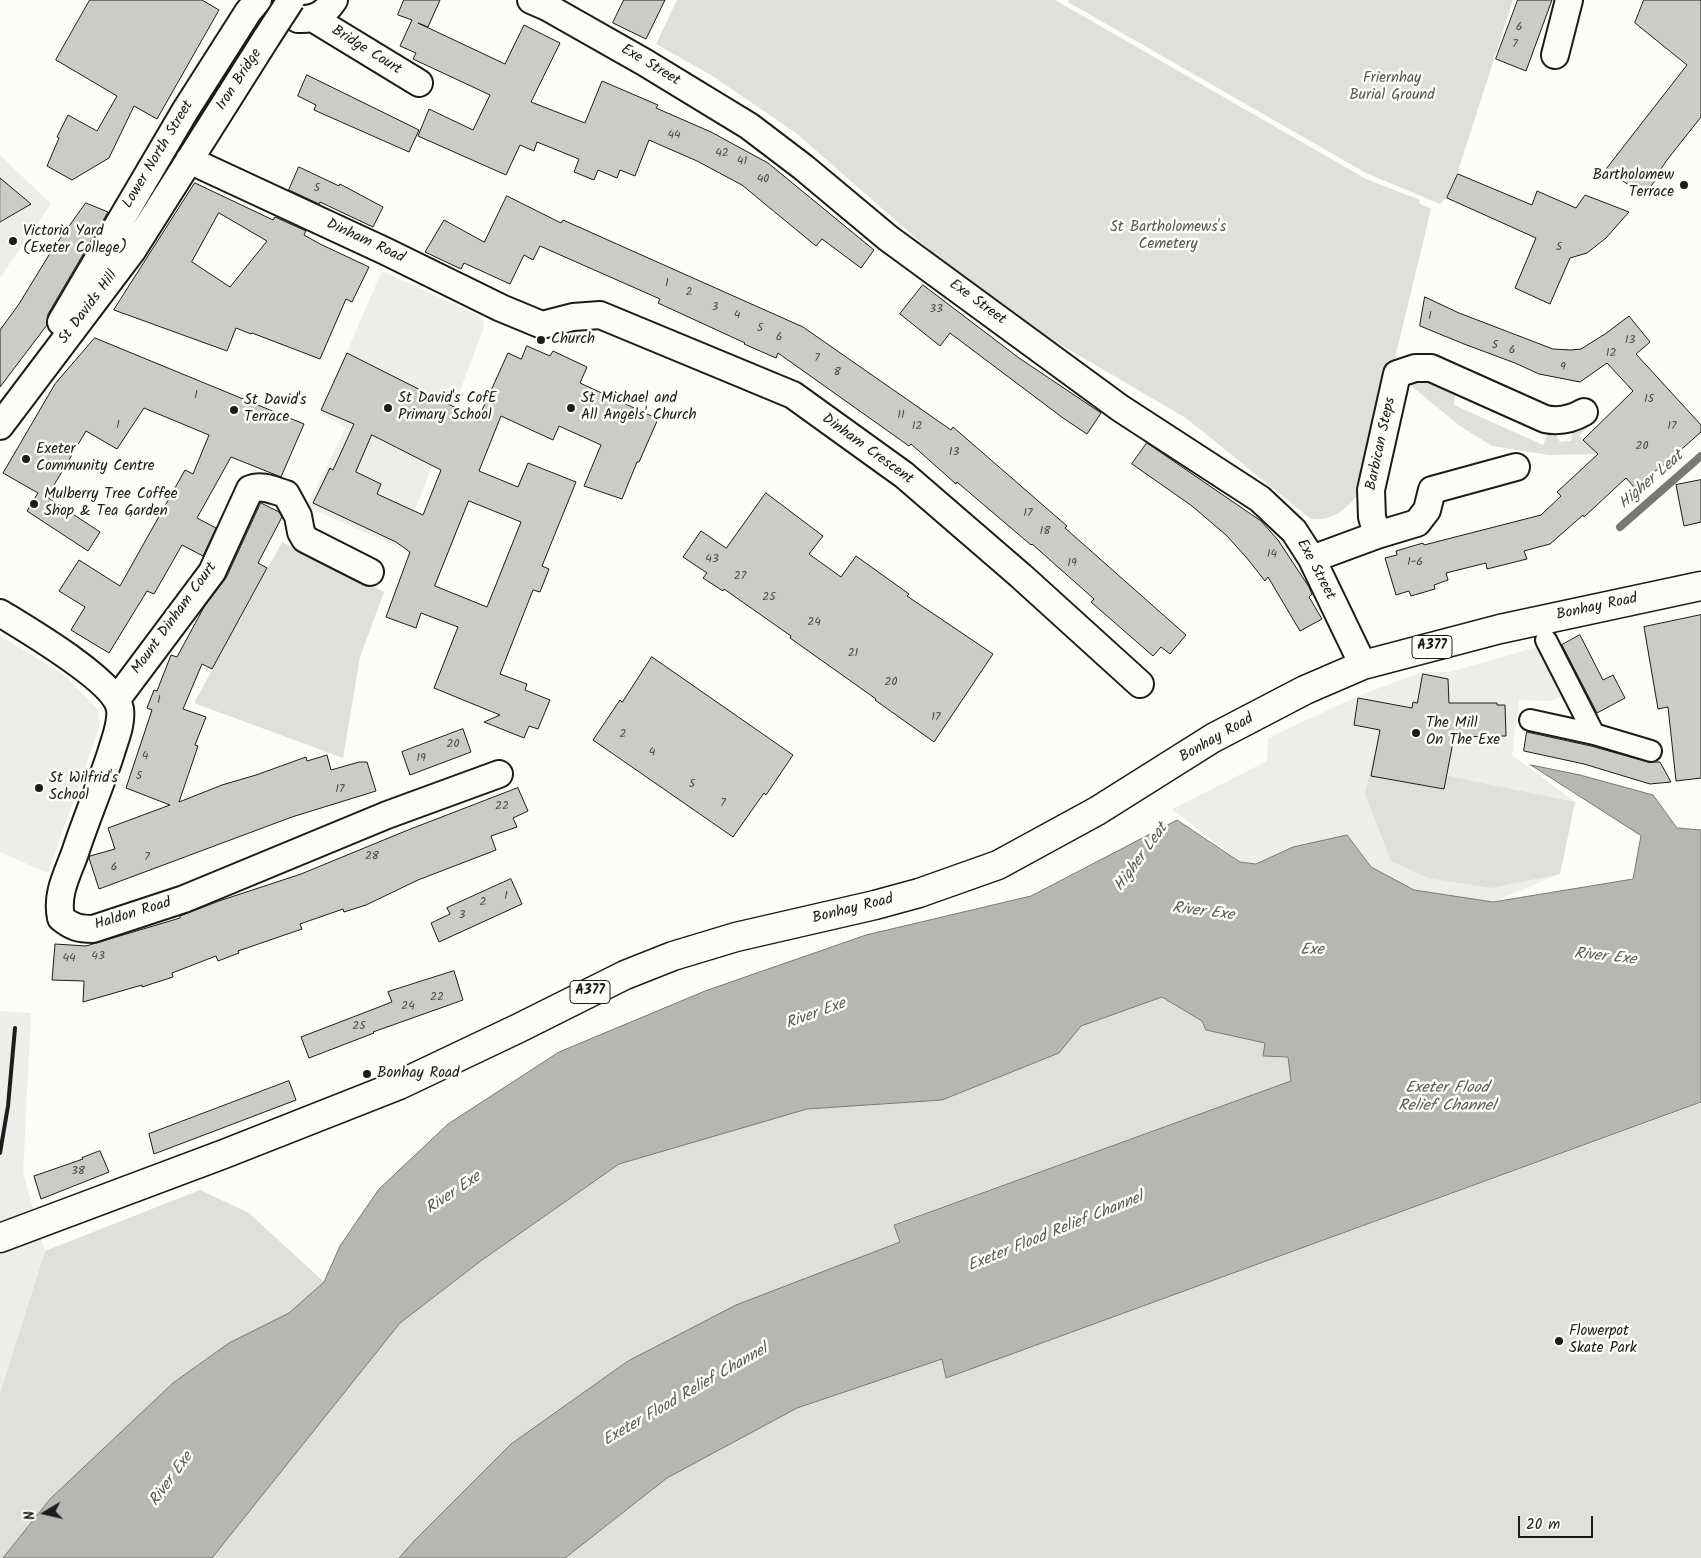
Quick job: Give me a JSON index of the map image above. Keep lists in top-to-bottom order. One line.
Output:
{"streets":{"highway":["Bonhay Road","A377"],"street":["Bridge Court","Exe Street","Iron Bridge","Lower North Street","Dinham Road","St Davids Hill","Barbican Steps","Dinham Crescent","Mount Dinham Court","Haldon Road"]},"crossings":[["Exe Street","Bonhay Road"],["Iron Bridge","Dinham Road"],["Iron Bridge","St Davids Hill"],["Lower North Street","St Davids Hill"],["Dinham Road","St Davids Hill"],["Dinham Road","Dinham Crescent"],["Mount Dinham Court","Haldon Road"]],"water":["Higher Leat","River Exe","Exe","Exeter Flood Relief Channel"],"parks":["Friernhay Burial Ground","St Bartholomews's Cemetery"],"places":["Bartholomew Terrace","Victoria Yard (Exeter College)","Church","St David's CofE Primary School","St Michael and All Angels' Church","St David's Terrace","Exeter Community Centre","Mulberry Tree Coffee Shop & Tea Garden","The Mill On The Exe","St Wilfrid's School","Bonhay Road","Flowerpot Skate Park"],"house_numbers":["6","7","44","42","41","40","5","5","1","2","3","33","4","1","5","6","13","5","6","12","7","9","8","1","15","11","1","12","17","20","13","17","18","14","43","1-6","19","27","25","24","21","20","1","17","2","20","4","4","19","5","5","17","7","22","28","7","6","1","2","3","43","44","22","24","25","38"],"scale_bar":"20 m","north":"left"}
